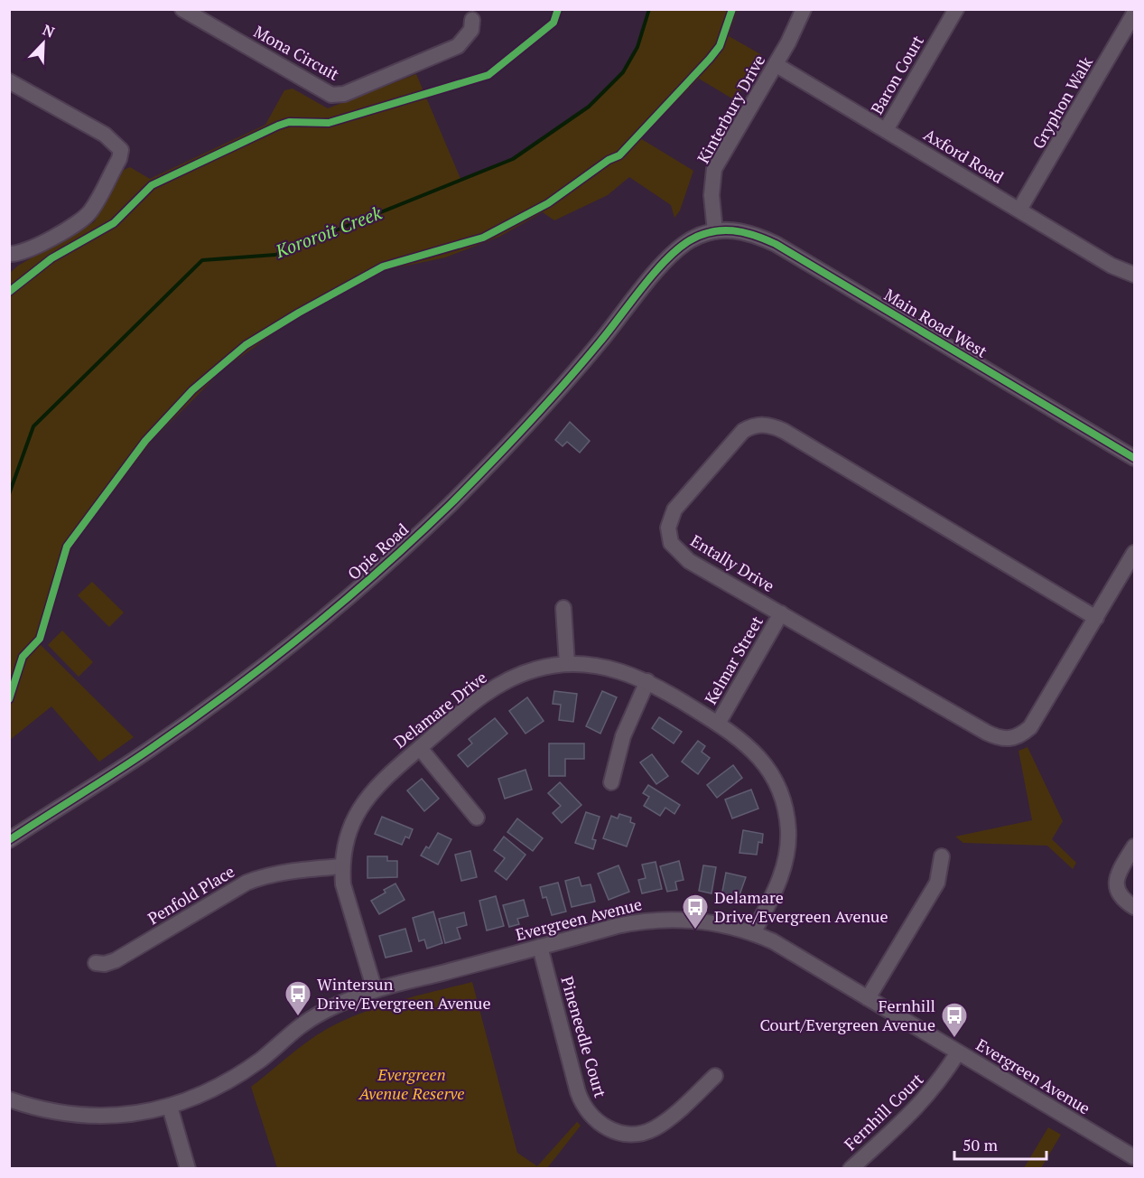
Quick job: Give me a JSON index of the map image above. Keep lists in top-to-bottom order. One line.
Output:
{"streets":{"street":["Mona Circuit","Baron Court","Gryphon Walk","Kinterbury Drive","Axford Road","Main Road West","Opie Road","Entally Drive","Kelmar Street","Delamare Drive","Penfold Place","Evergreen Avenue","Pineneedle Court","Fernhill Court"]},"crossings":[["Baron Court","Axford Road"],["Gryphon Walk","Axford Road"],["Kinterbury Drive","Axford Road"],["Kinterbury Drive","Main Road West"],["Kinterbury Drive","Opie Road"],["Main Road West","Opie Road"],["Entally Drive","Kelmar Street"],["Kelmar Street","Delamare Drive"],["Delamare Drive","Penfold Place"],["Delamare Drive","Evergreen Avenue"],["Evergreen Avenue","Pineneedle Court"],["Evergreen Avenue","Fernhill Court"]],"water":["Kororoit Creek"],"parks":["Evergreen Avenue Reserve"],"places":{"bus stop":["Delamare Drive/Evergreen Avenue","Wintersun Drive/Evergreen Avenue","Fernhill Court/Evergreen Avenue"]},"scale_bar":"50 m","north":"top right"}
